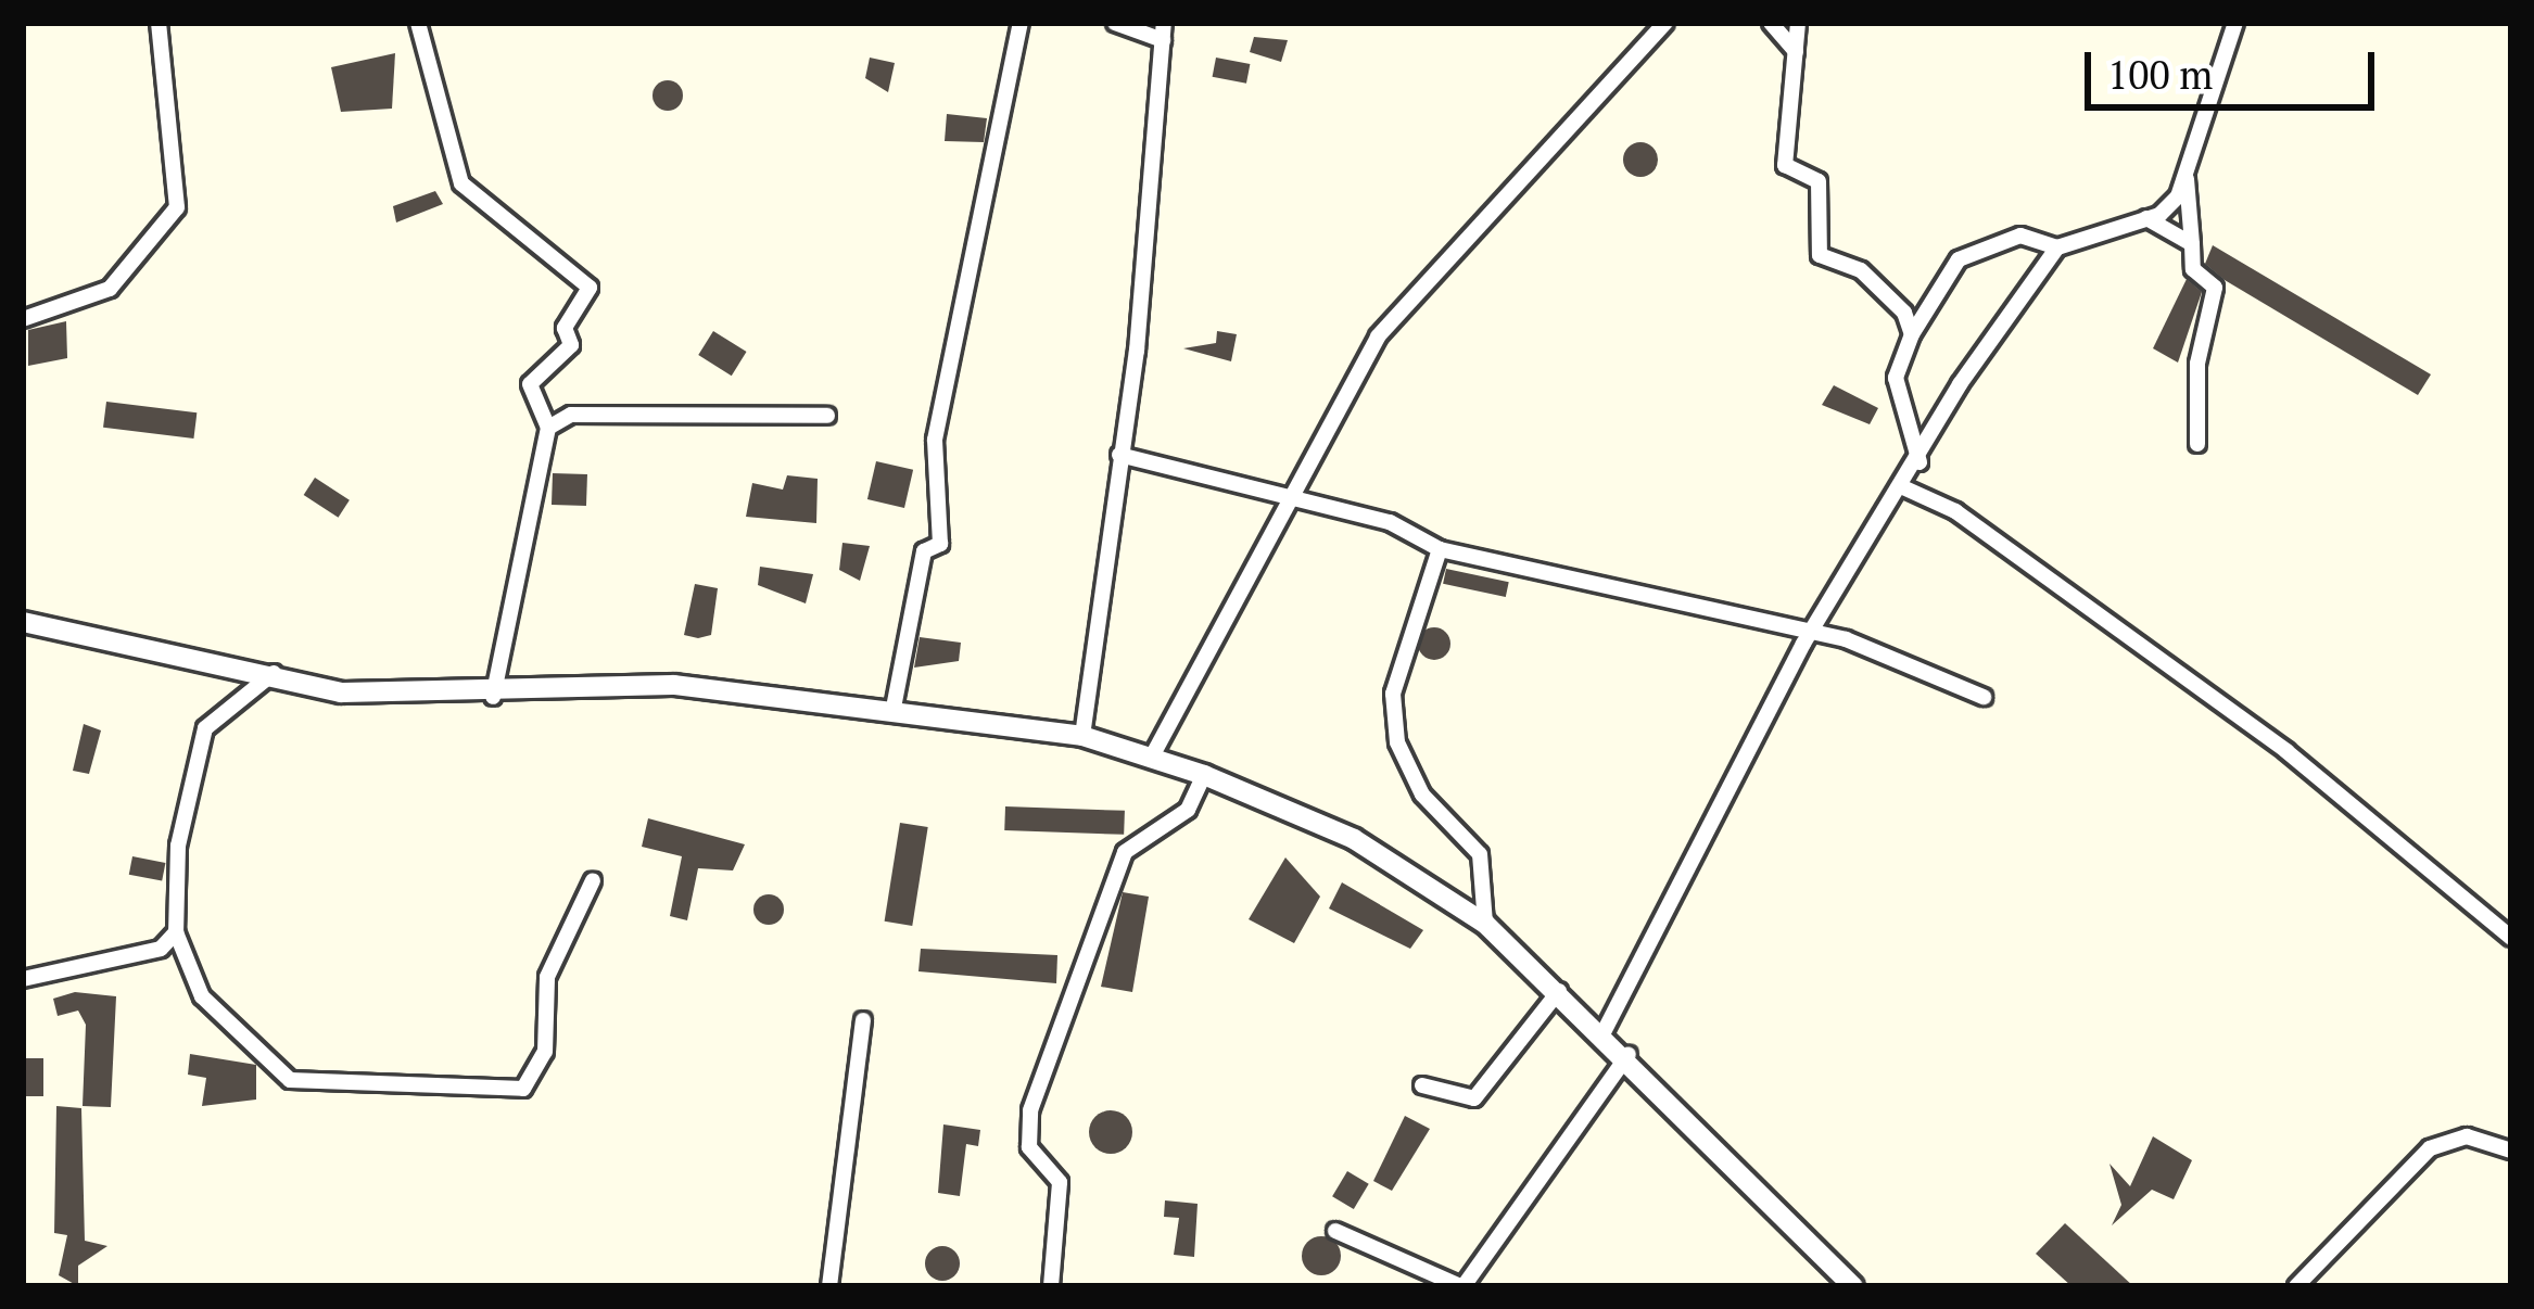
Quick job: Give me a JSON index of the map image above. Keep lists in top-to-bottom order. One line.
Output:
{"scale_bar":"100 m"}
